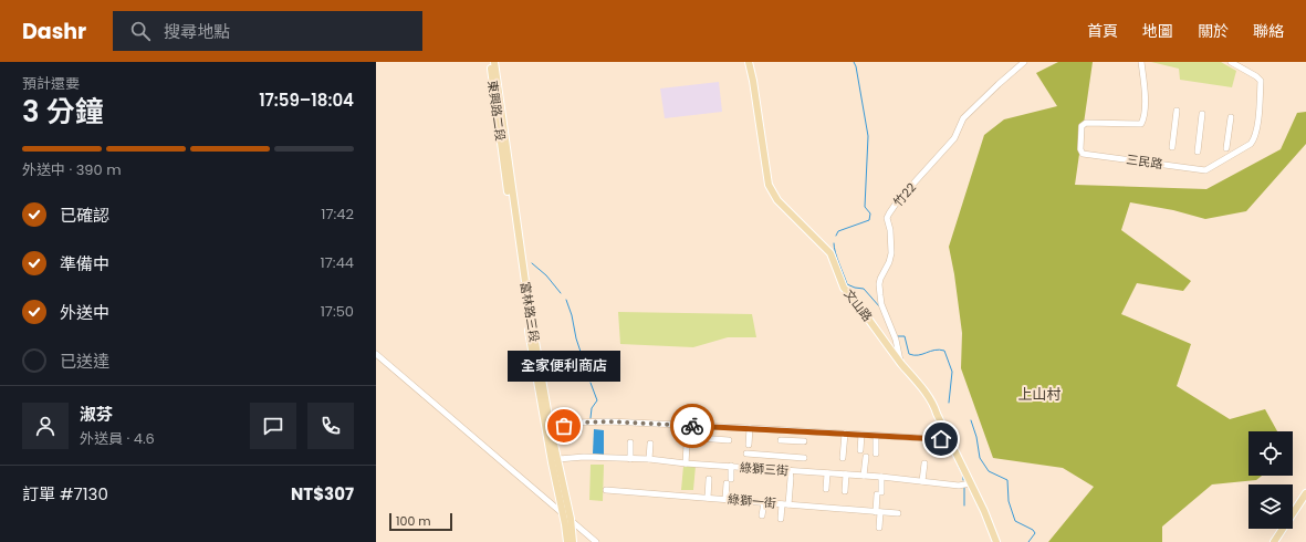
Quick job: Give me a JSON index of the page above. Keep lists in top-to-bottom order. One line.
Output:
{"streets":{"main road":["東興路二段","文山路","富林路三段"],"street":["三民路","竹22","綠獅三街","綠獅一街"]},"crossings":[["東興路二段","富林路三段"],["竹22","文山路"],["文山路","綠獅三街"],["富林路三段","綠獅三街"]],"districts":["上山村"],"places":["全家便利商店"],"scale_bar":"100 m","page":{"header":"Dashr","search":"搜尋地點","nav":["首頁","地圖","關於","聯絡"],"heading":["3 分鐘","預計還要","17:59–18:04"],"panel":["淑芬","外送員 · 4.6","訂單 #7130","NT$307"],"bar":"外送中 · 390 m","list":[["已確認","17:42"],["準備中","17:44"],["外送中","17:50"],"已送達"],"bubble":"全家便利商店","scale":"100 m"}}
